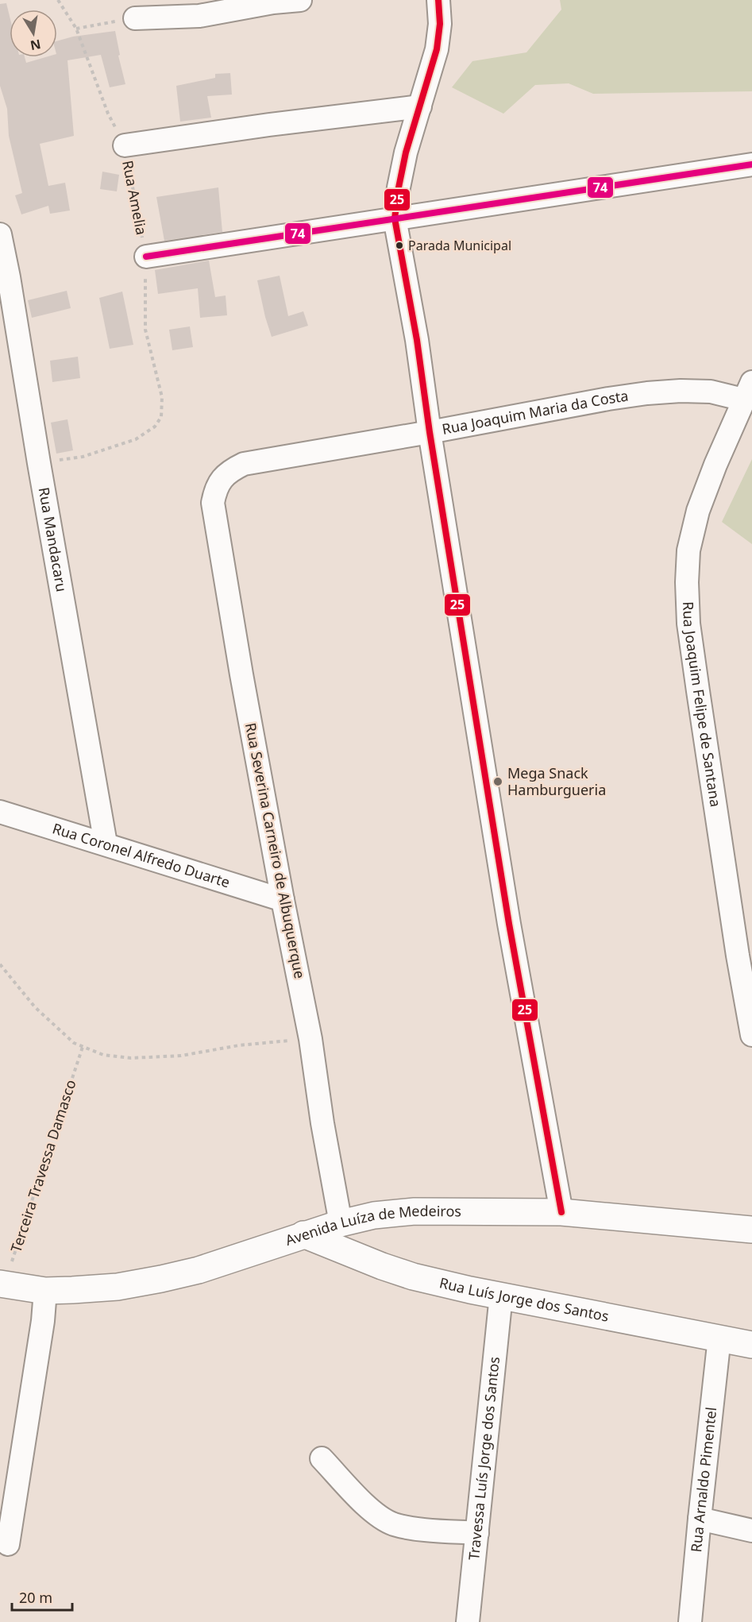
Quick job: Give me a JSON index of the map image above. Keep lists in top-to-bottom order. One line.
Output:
{"streets":{"street":["Rua Joaquim Maria da Costa","Rua Mandacaru","Rua Joaquim Felipe de Santana","Rua Severina Carneiro de Albuquerque","Rua Coronel Alfredo Duarte","Avenida Luíza de Medeiros","Rua Luís Jorge dos Santos","Travessa Luís Jorge dos Santos","Rua Arnaldo Pimentel"],"path":["Rua Amelia","Terceira Travessa Damasco"]},"crossings":[["Rua Amelia","Rua Mandacaru"],["Rua Joaquim Maria da Costa","Rua Joaquim Felipe de Santana"],["Rua Joaquim Maria da Costa","Rua Severina Carneiro de Albuquerque"],["Rua Mandacaru","Rua Coronel Alfredo Duarte"],["Rua Severina Carneiro de Albuquerque","Rua Coronel Alfredo Duarte"],["Rua Severina Carneiro de Albuquerque","Avenida Luíza de Medeiros"],["Terceira Travessa Damasco","Avenida Luíza de Medeiros"],["Avenida Luíza de Medeiros","Rua Luís Jorge dos Santos"],["Rua Luís Jorge dos Santos","Travessa Luís Jorge dos Santos"],["Rua Luís Jorge dos Santos","Rua Arnaldo Pimentel"]],"places":["Parada Municipal","Mega Snack Hamburgueria"],"lines":["transit line 25","transit line 74"],"scale_bar":"20 m","north":"bottom"}
